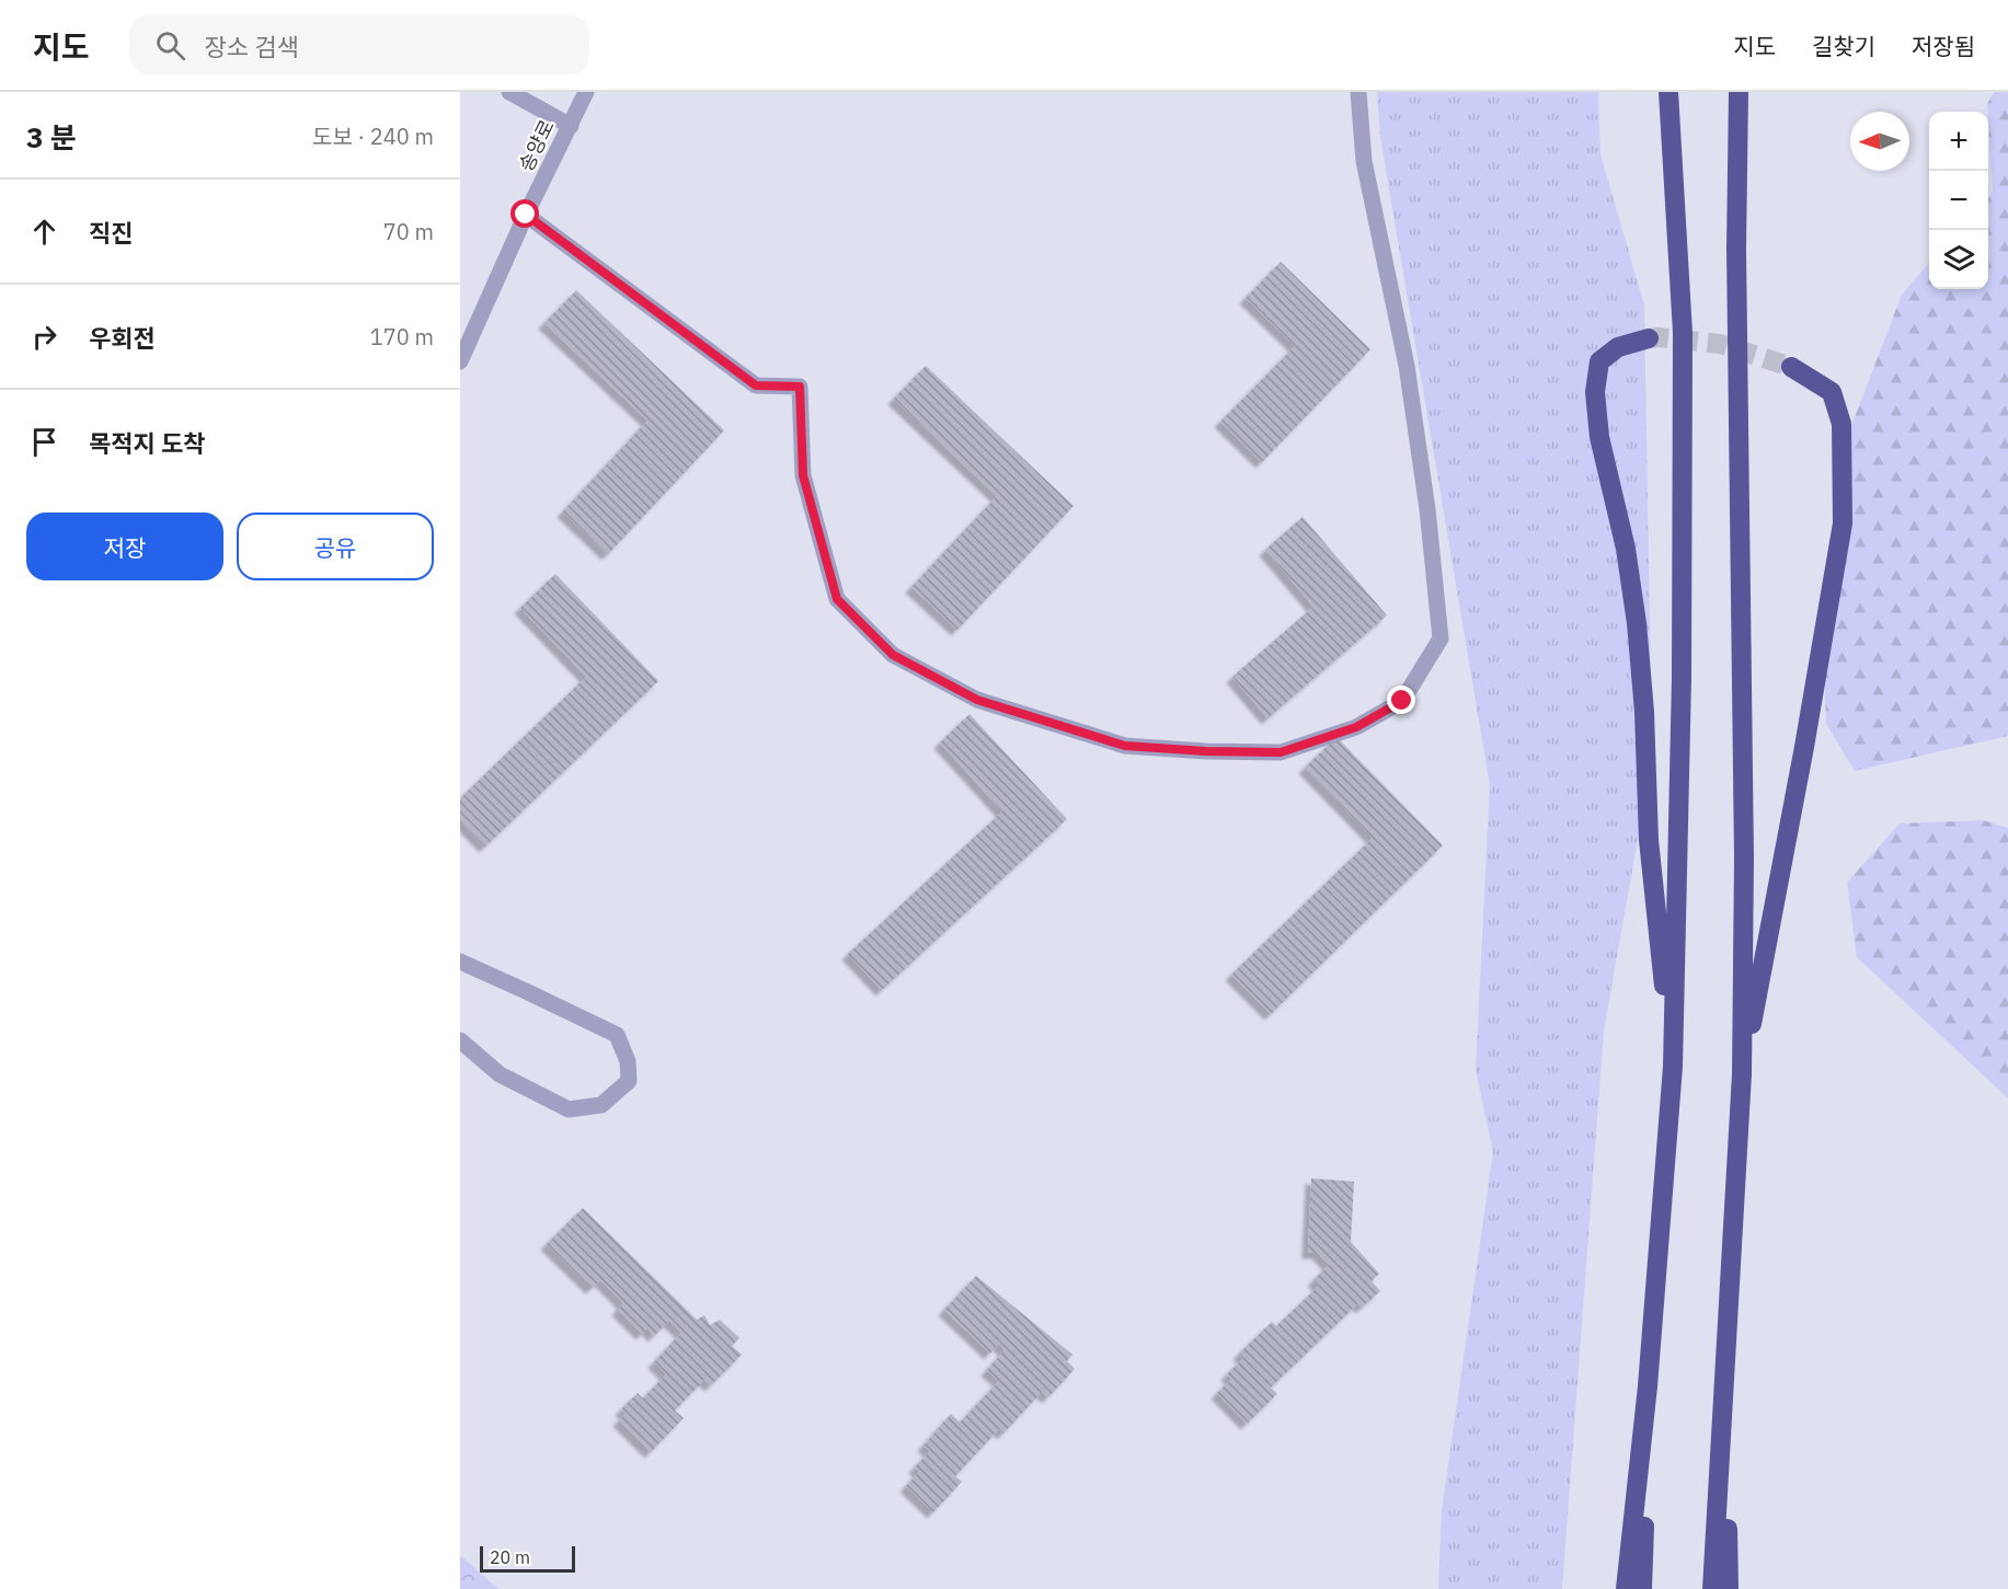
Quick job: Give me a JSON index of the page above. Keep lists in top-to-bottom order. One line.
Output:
{"streets":{"street":["송양로"]},"scale_bar":"20 m","north":"left","page":{"header":"지도","search":"장소 검색","nav":["지도","길찾기","저장됨"],"heading":["3 분","도보 · 240 m"],"map_buttons":["+","−"],"list":[["직진","70 m"],["우회전","170 m"],"목적지 도착"],"buttons":["저장","공유"],"scale":"20 m"}}
